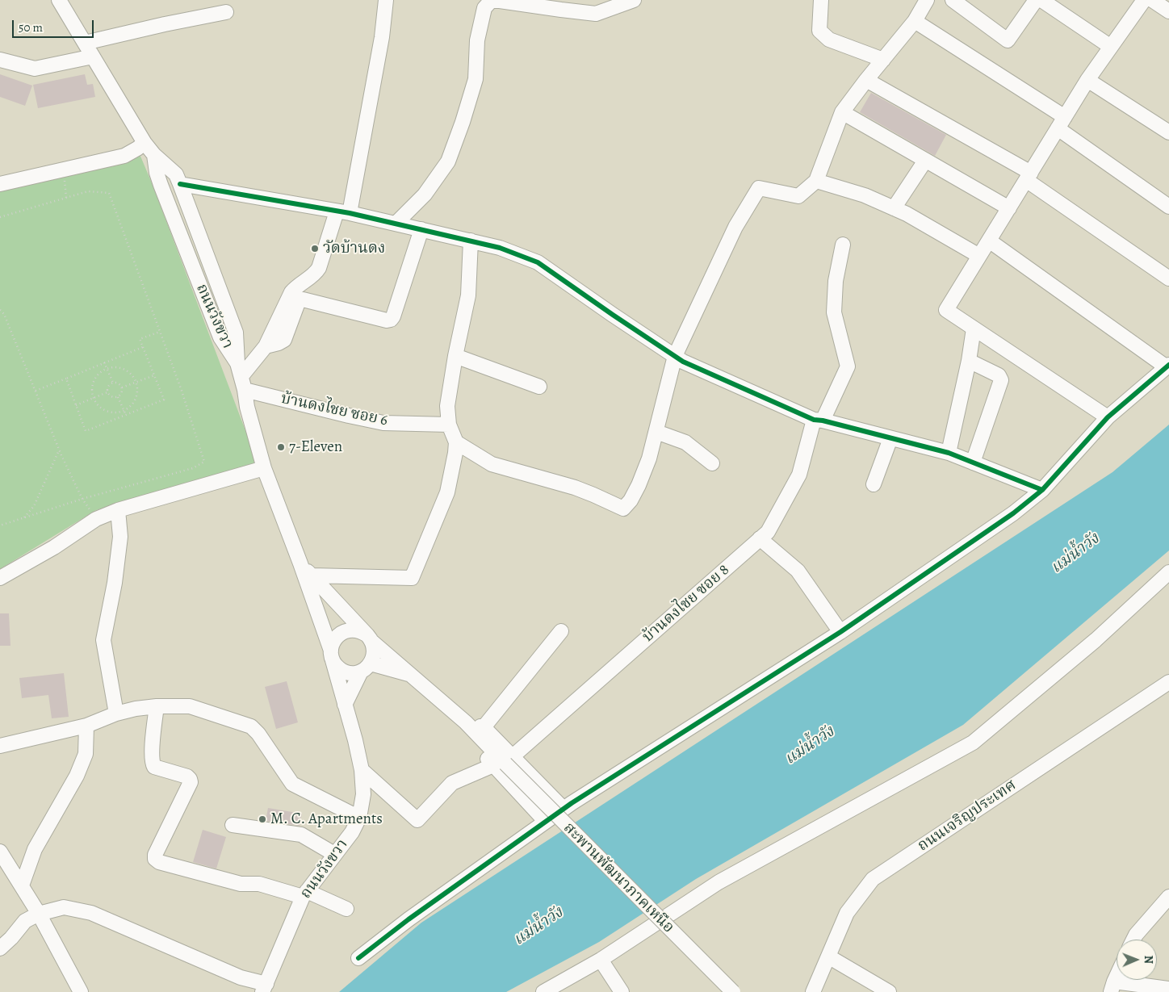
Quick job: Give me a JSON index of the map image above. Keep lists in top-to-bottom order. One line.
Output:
{"streets":{"street":["ถนนวังขวา","บ้านดงไชย ซอย 6","บ้านดงไชย ซอย 8","ถนนเจริญประเทศ","สะพานพัฒนาภาคเหนือ"]},"crossings":[["ถนนวังขวา","บ้านดงไชย ซอย 6"],["ถนนวังขวา","บ้านดงไชย ซอย 8"],["บ้านดงไชย ซอย 8","สะพานพัฒนาภาคเหนือ"]],"water":["แม่น้ำวัง"],"places":["วัดบ้านดง","7-Eleven","M. C. Apartments"],"scale_bar":"50 m","north":"right"}
